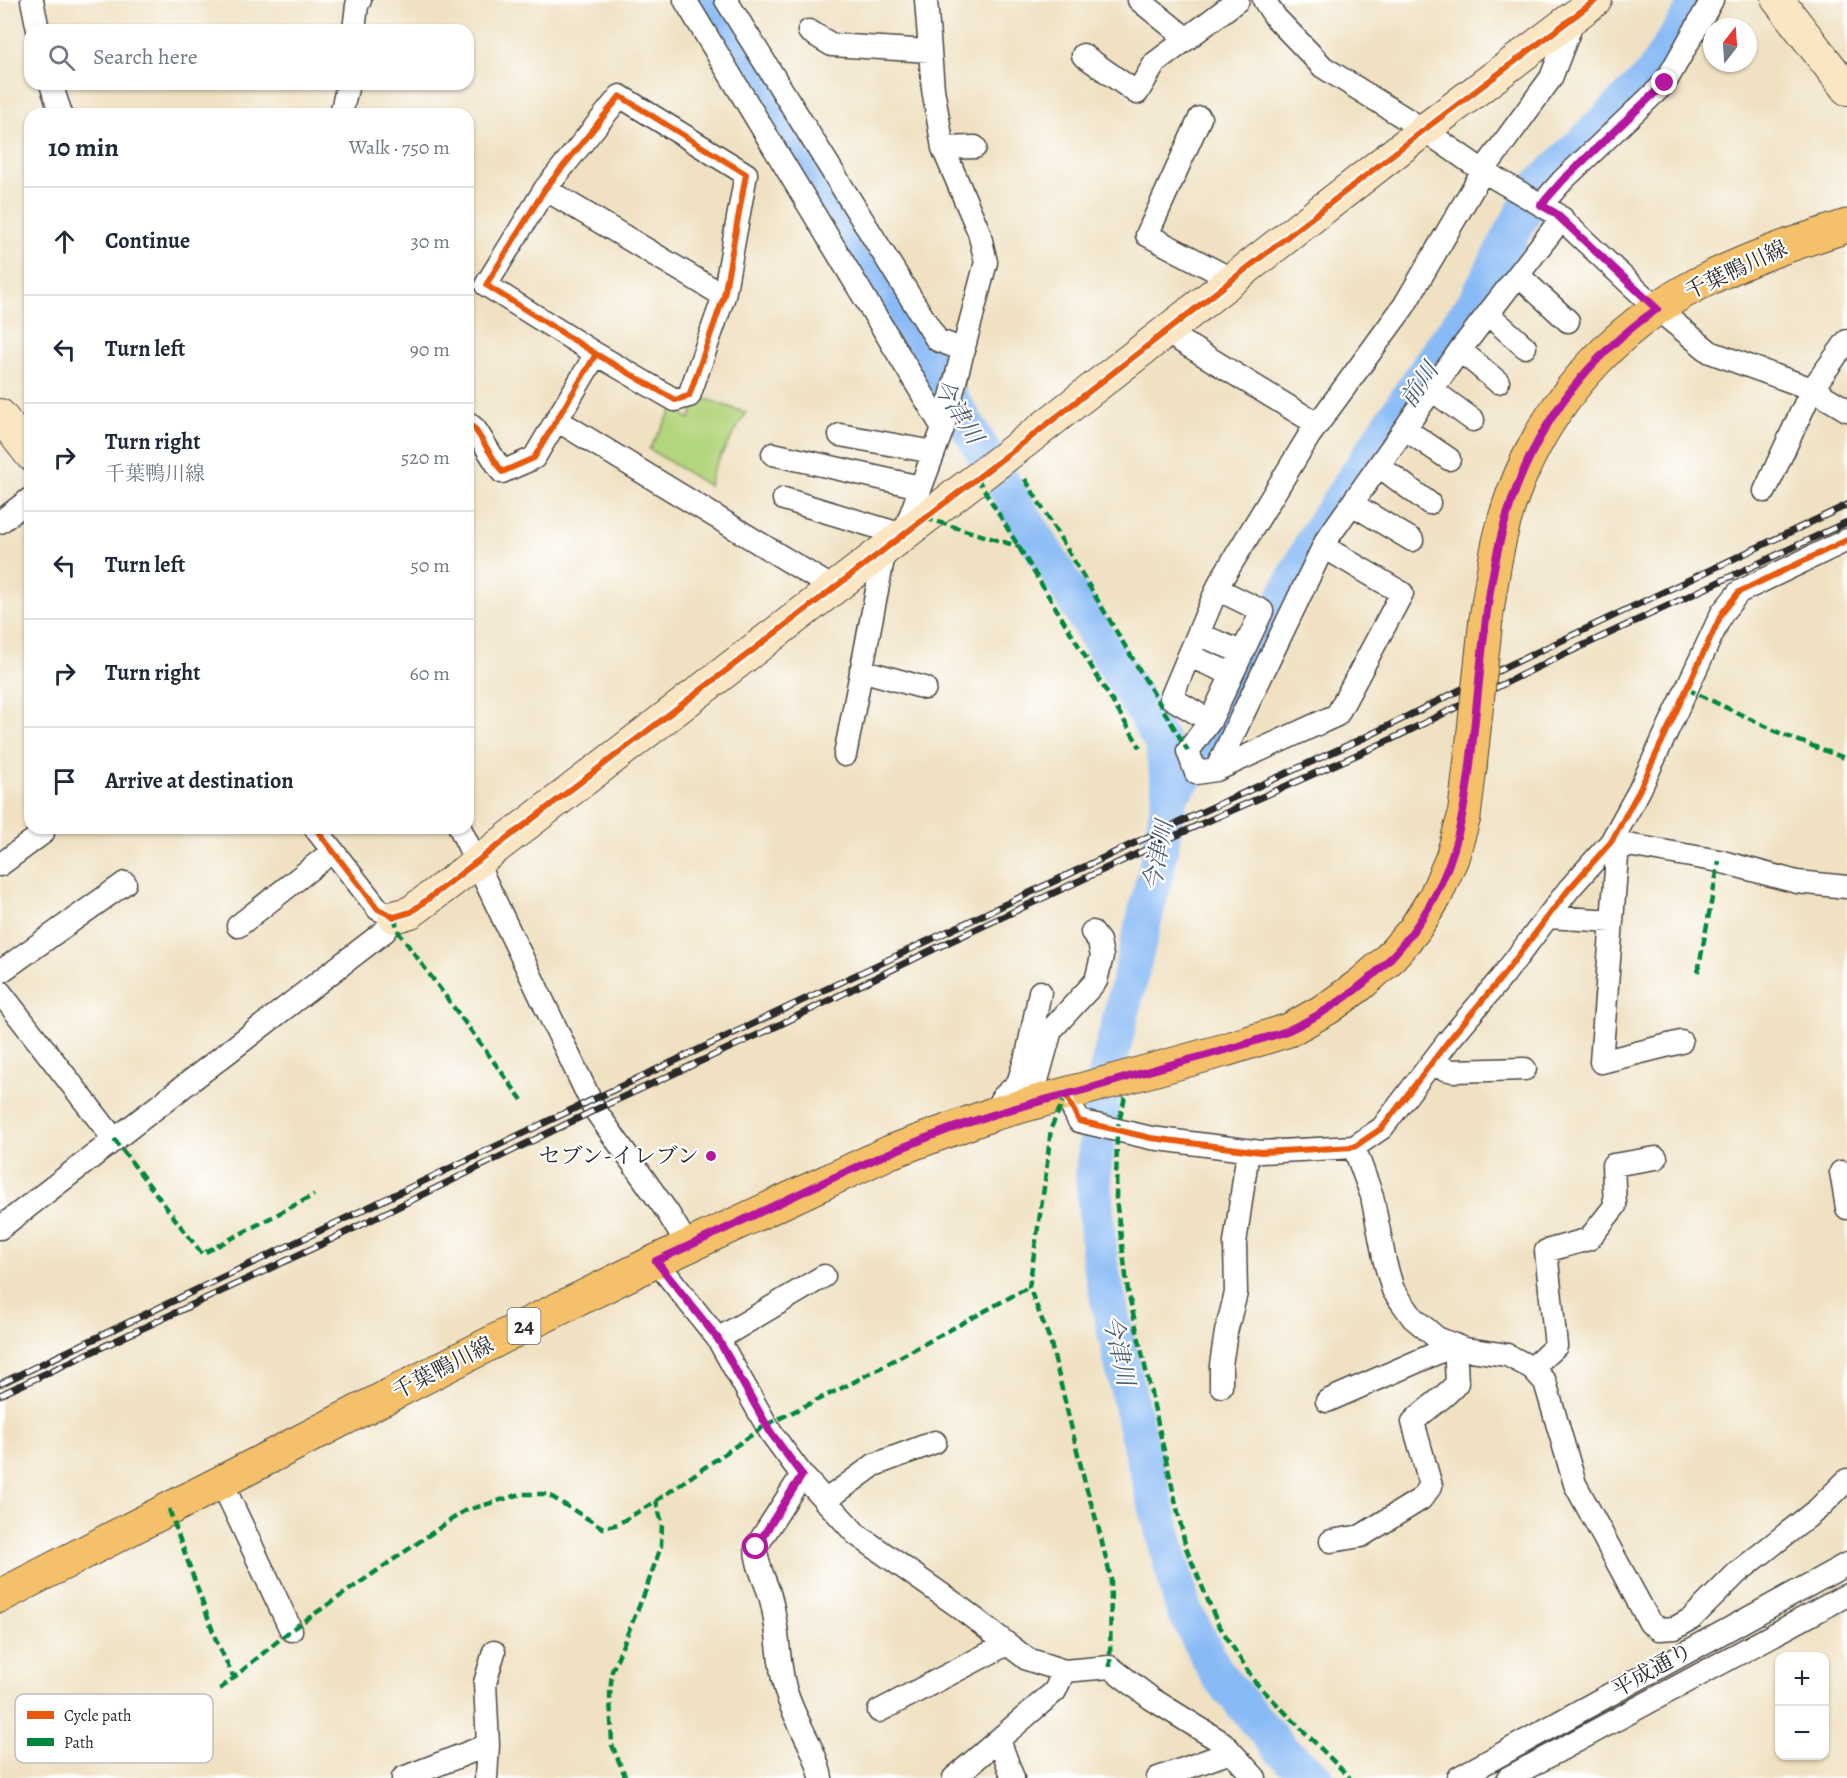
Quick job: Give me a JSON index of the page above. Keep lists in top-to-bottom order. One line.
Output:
{"streets":{"main road":["千葉鴨川線","24"],"street":["平成通り"]},"water":["前川","今津川"],"places":["セブン-イレブン"],"legend":["Cycle path","Path"],"north":"top","page":{"search":"Search here","heading":["10 min","Walk · 750 m"],"list":[["Continue","30 m"],["Turn left","90 m"],["Turn right","千葉鴨川線","520 m"],["Turn left","50 m"],["Turn right","60 m"],"Arrive at destination"],"map_buttons":["+","−"]}}
